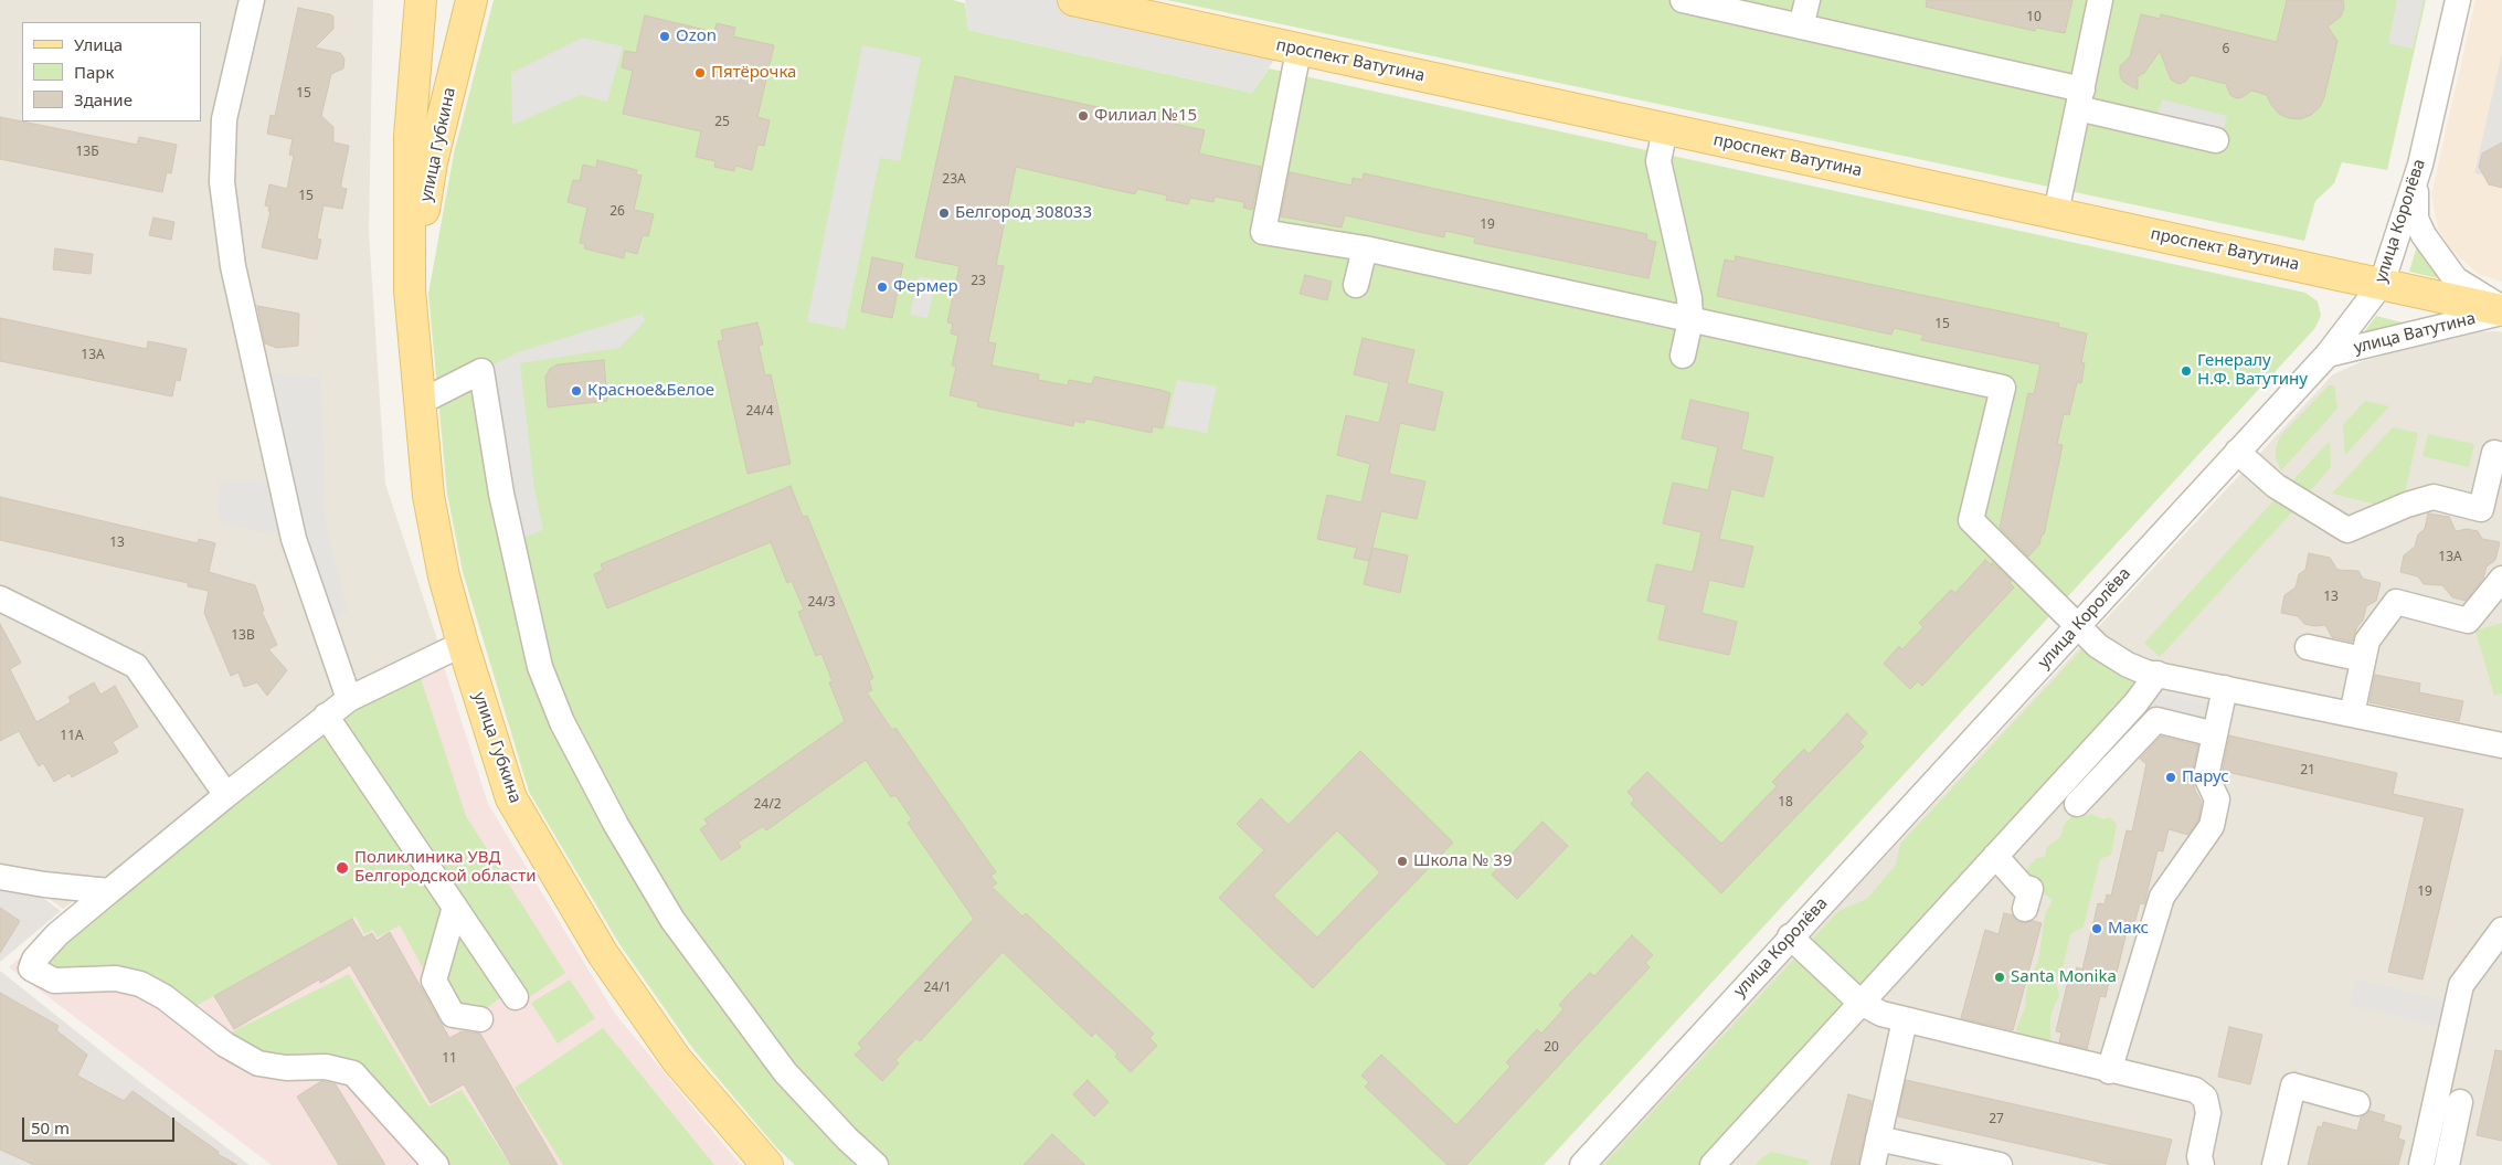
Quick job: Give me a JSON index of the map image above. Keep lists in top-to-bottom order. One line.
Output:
{"streets":{"main road":["проспект Ватутина","улица Губкина"],"street":["улица Королёва","улица Ватутина"]},"crossings":[["проспект Ватутина","улица Королёва"],["проспект Ватутина","улица Ватутина"],["улица Королёва","улица Ватутина"]],"places":["Ozon","Пятёрочка","Филиал №15","Белгород 308033","Фермер","Генералу Н.Ф. Ватутину","Красное&Белое","Парус","Школа № 39","Поликлиника УВД Белгородской области","Макс","Santa Monika"],"house_numbers":["10","6","15","25","13Б","23А","15","26","19","23","15","13А","24/4","13","13А","13","24/3","13В","11А","21","18","24/2","19","24/1","20","11","27"],"legend":["Улица","Парк","Здание"],"scale_bar":"50 m"}
